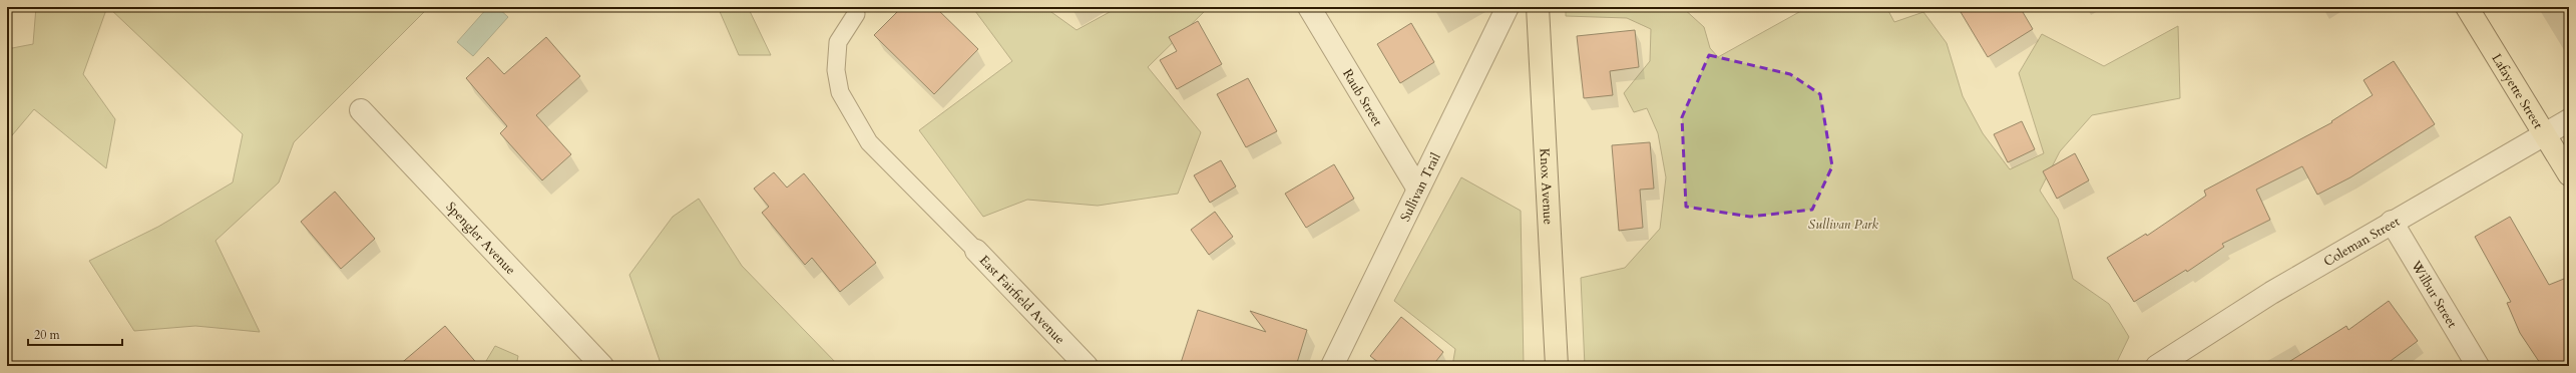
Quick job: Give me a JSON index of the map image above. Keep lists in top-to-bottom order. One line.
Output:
{"streets":{"main road":["Lafayette Street","Knox Avenue"],"street":["Raub Street","Sullivan Trail","Spengler Avenue","Coleman Street","Wilbur Street","East Fairfield Avenue"]},"crossings":[["Lafayette Street","Coleman Street"],["Raub Street","Sullivan Trail"],["Coleman Street","Wilbur Street"]],"parks":["Sullivan Park"],"scale_bar":"20 m"}
